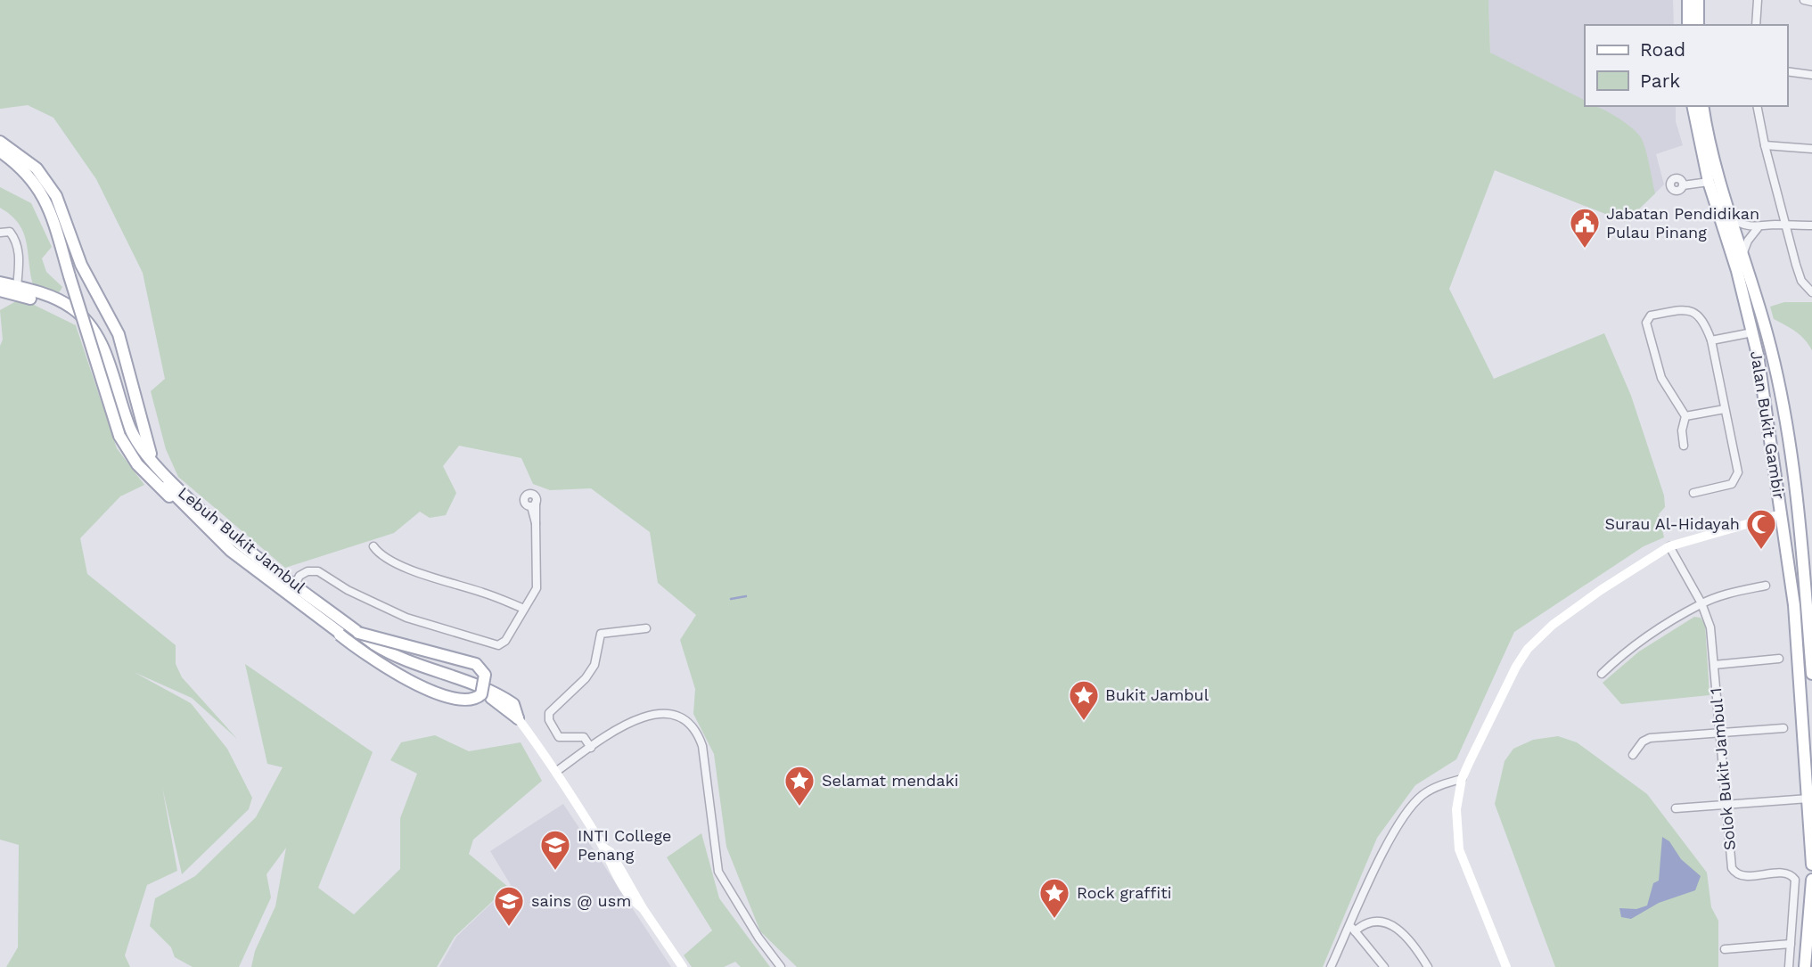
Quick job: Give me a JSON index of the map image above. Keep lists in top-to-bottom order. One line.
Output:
{"streets":{"main road":["Jalan Bukit Gambir","Lebuh Bukit Jambul"],"street":["Solok Bukit Jambul 1"]},"places":{"public building":["Jabatan Pendidikan Pulau Pinang"],"mosque":["Surau Al-Hidayah"],"place":["Bukit Jambul","Selamat mendaki","Rock graffiti"],"school or university":["INTI College Penang","sains @ usm"]},"legend":["Road","Park"]}
